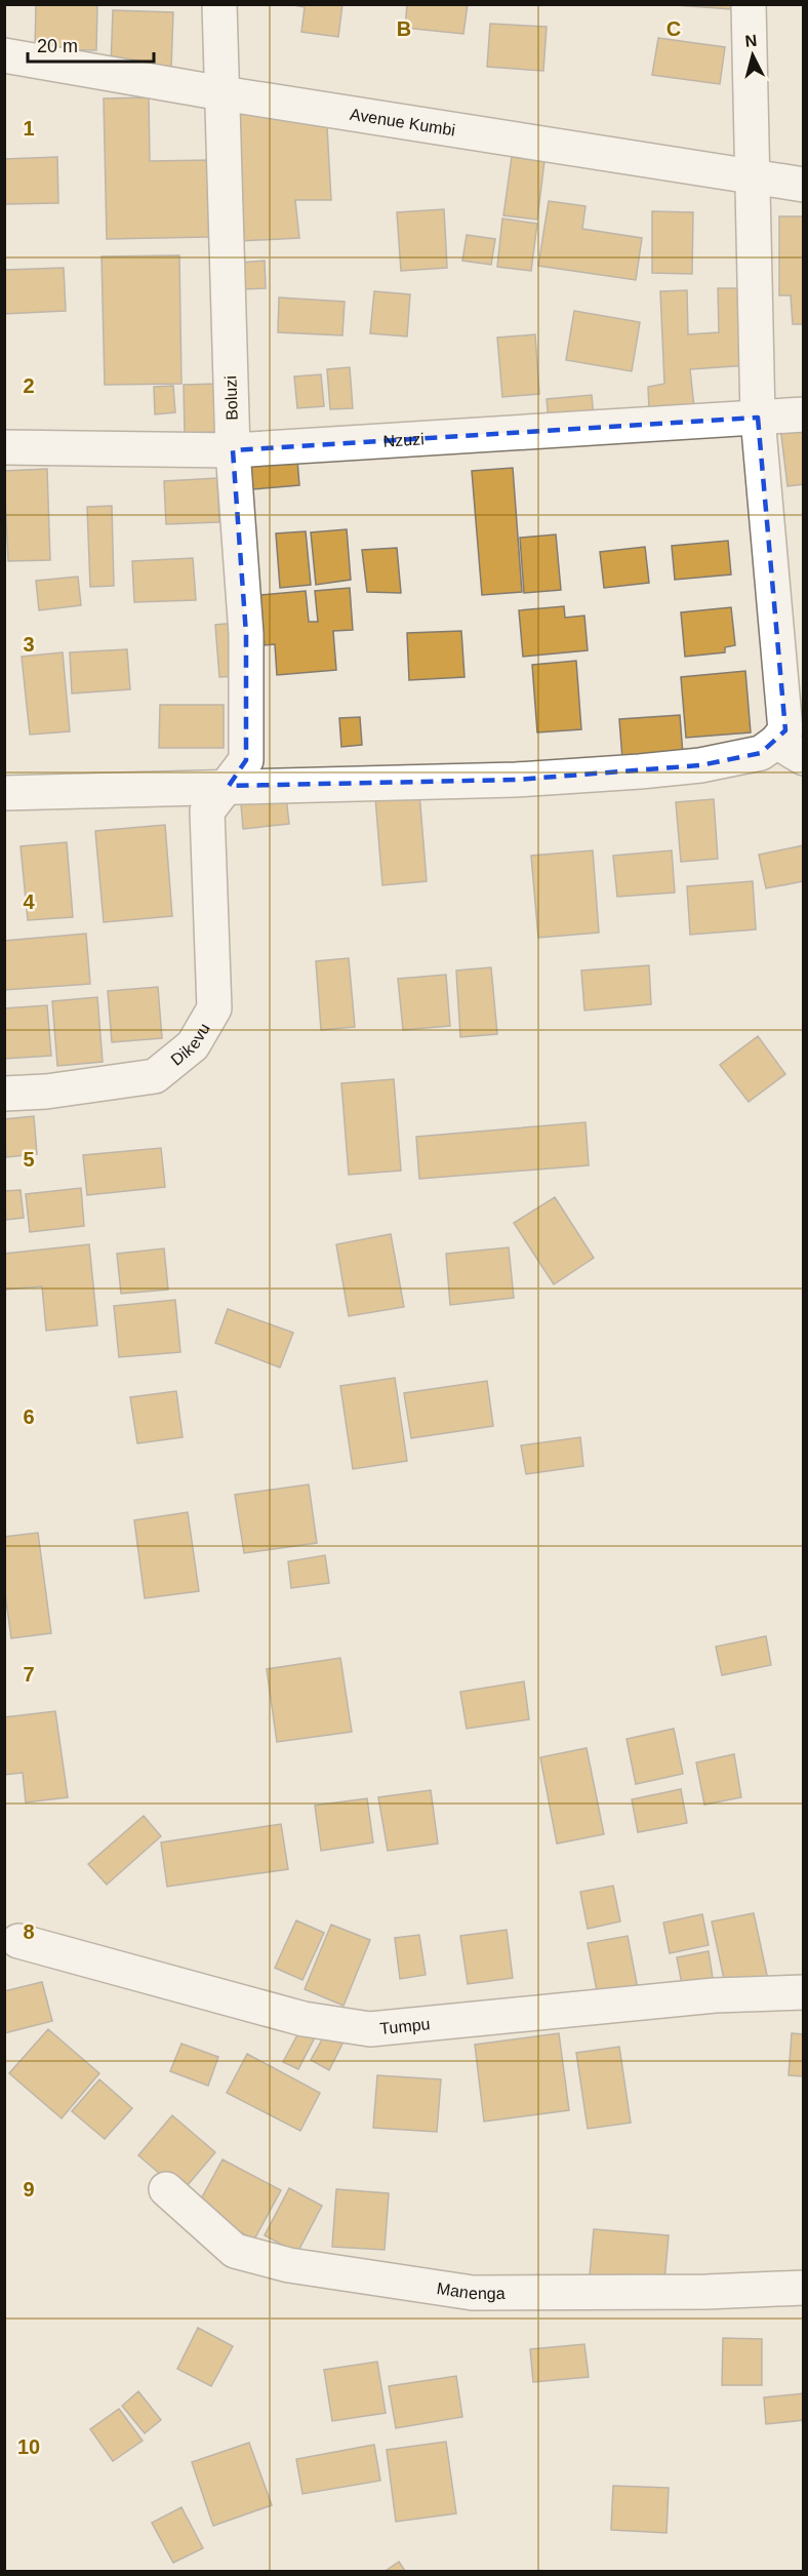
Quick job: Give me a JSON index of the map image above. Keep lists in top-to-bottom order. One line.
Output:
{"streets":{"street":["Avenue Kumbi","Boluzi","Nzuzi","Dikevu","Tumpu","Manenga"]},"crossings":[["Avenue Kumbi","Boluzi"],["Boluzi","Nzuzi"],["Boluzi","Dikevu"]],"scale_bar":"20 m","north":"top","grid":{"columns":["B","C"],"rows":["1","2","3","4","5","6","7","8","9","10"]}}
